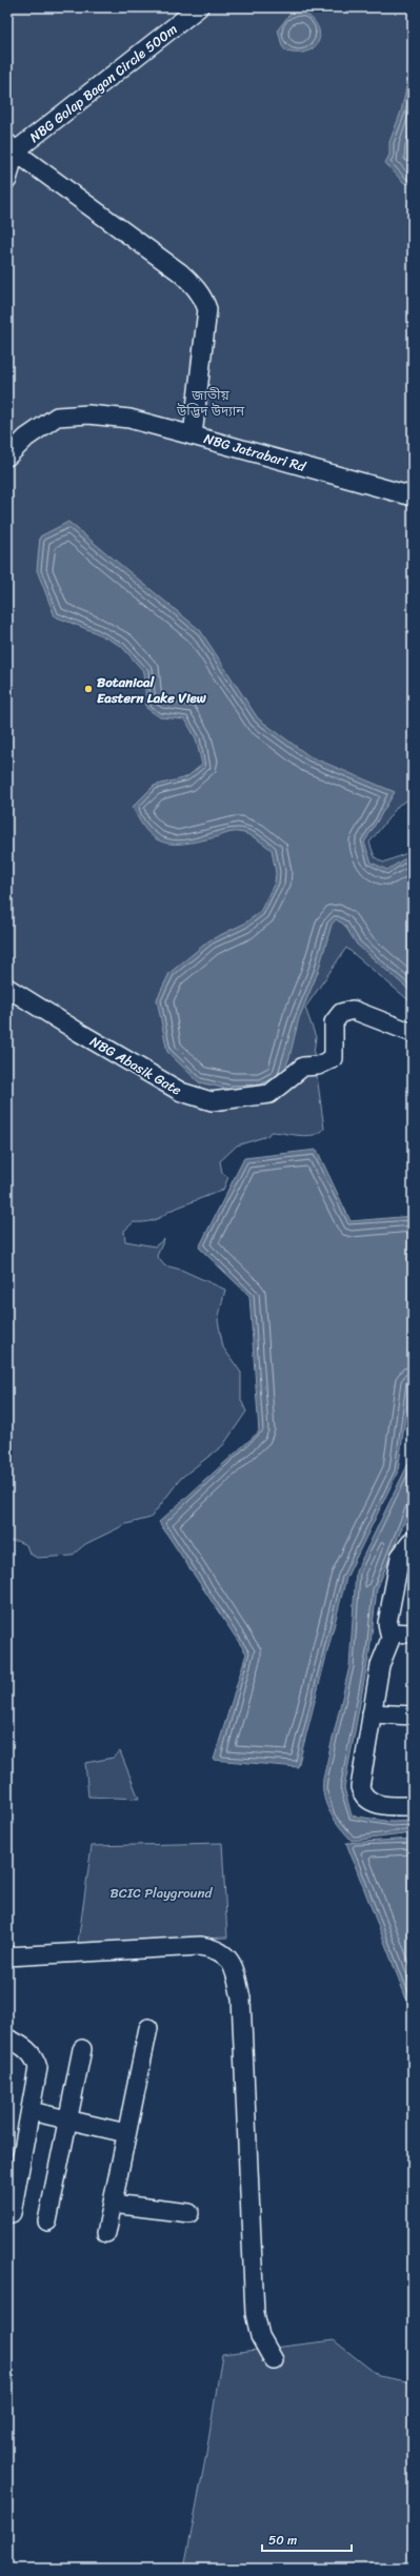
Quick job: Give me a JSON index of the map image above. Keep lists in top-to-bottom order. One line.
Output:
{"streets":{"street":["NBG Golap Bagan Circle 500m","NBG Jatrabari Rd","NBG Abasik Gate"]},"crossings":[["NBG Golap Bagan Circle 500m","NBG Jatrabari Rd"]],"parks":["জাতীয় উদ্ভিদ উদ্যান","BCIC Playground"],"places":["Botanical Eastern Lake View"],"scale_bar":"50 m"}
